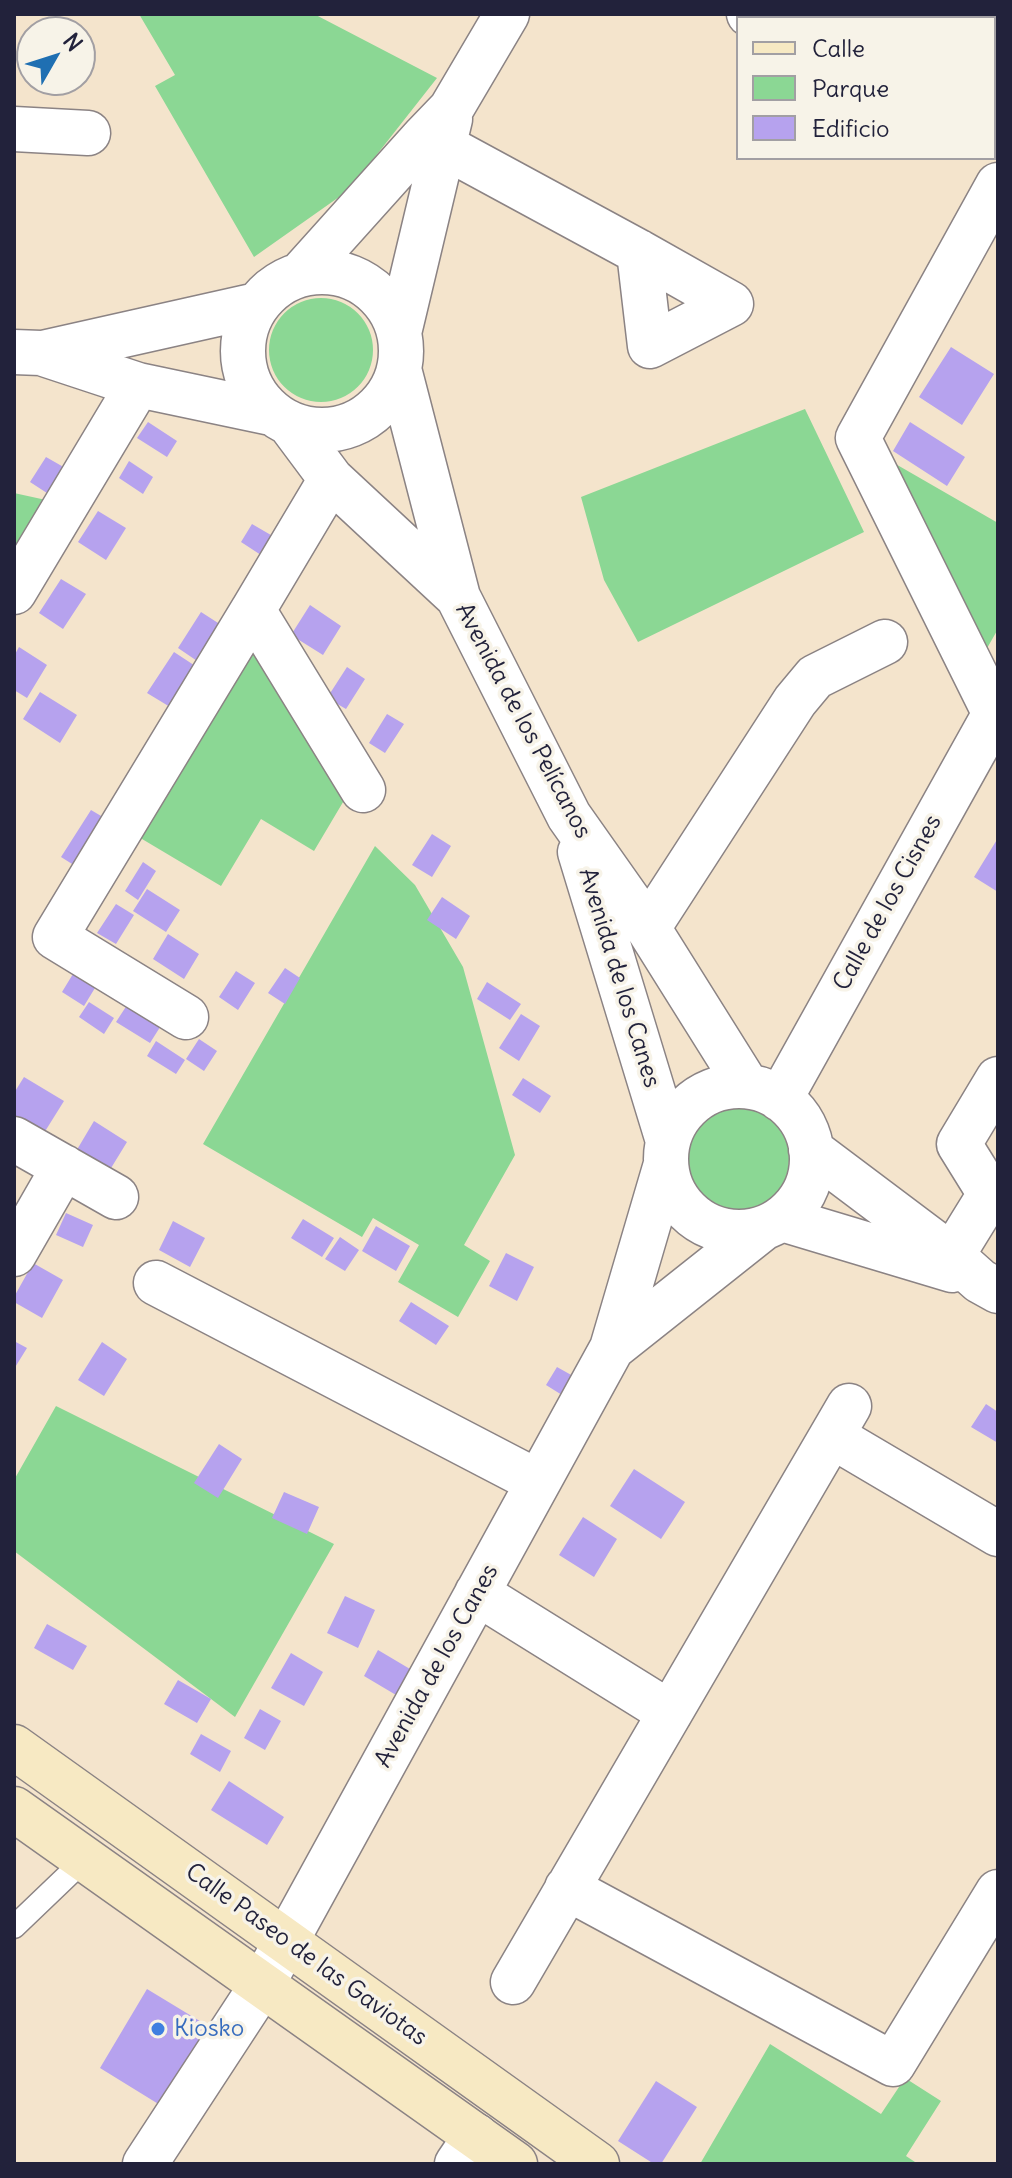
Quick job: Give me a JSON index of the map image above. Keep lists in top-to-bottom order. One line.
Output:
{"streets":{"main road":["Calle Paseo de las Gaviotas"],"street":["Avenida de los Pelícanos","Calle de los Cisnes","Avenida de los Canes"]},"crossings":[["Avenida de los Pelícanos","Calle de los Cisnes"],["Avenida de los Pelícanos","Avenida de los Canes"],["Calle de los Cisnes","Avenida de los Canes"],["Avenida de los Canes","Calle Paseo de las Gaviotas"]],"places":["Kiosko"],"legend":["Calle","Parque","Edificio"],"north":"top right"}
